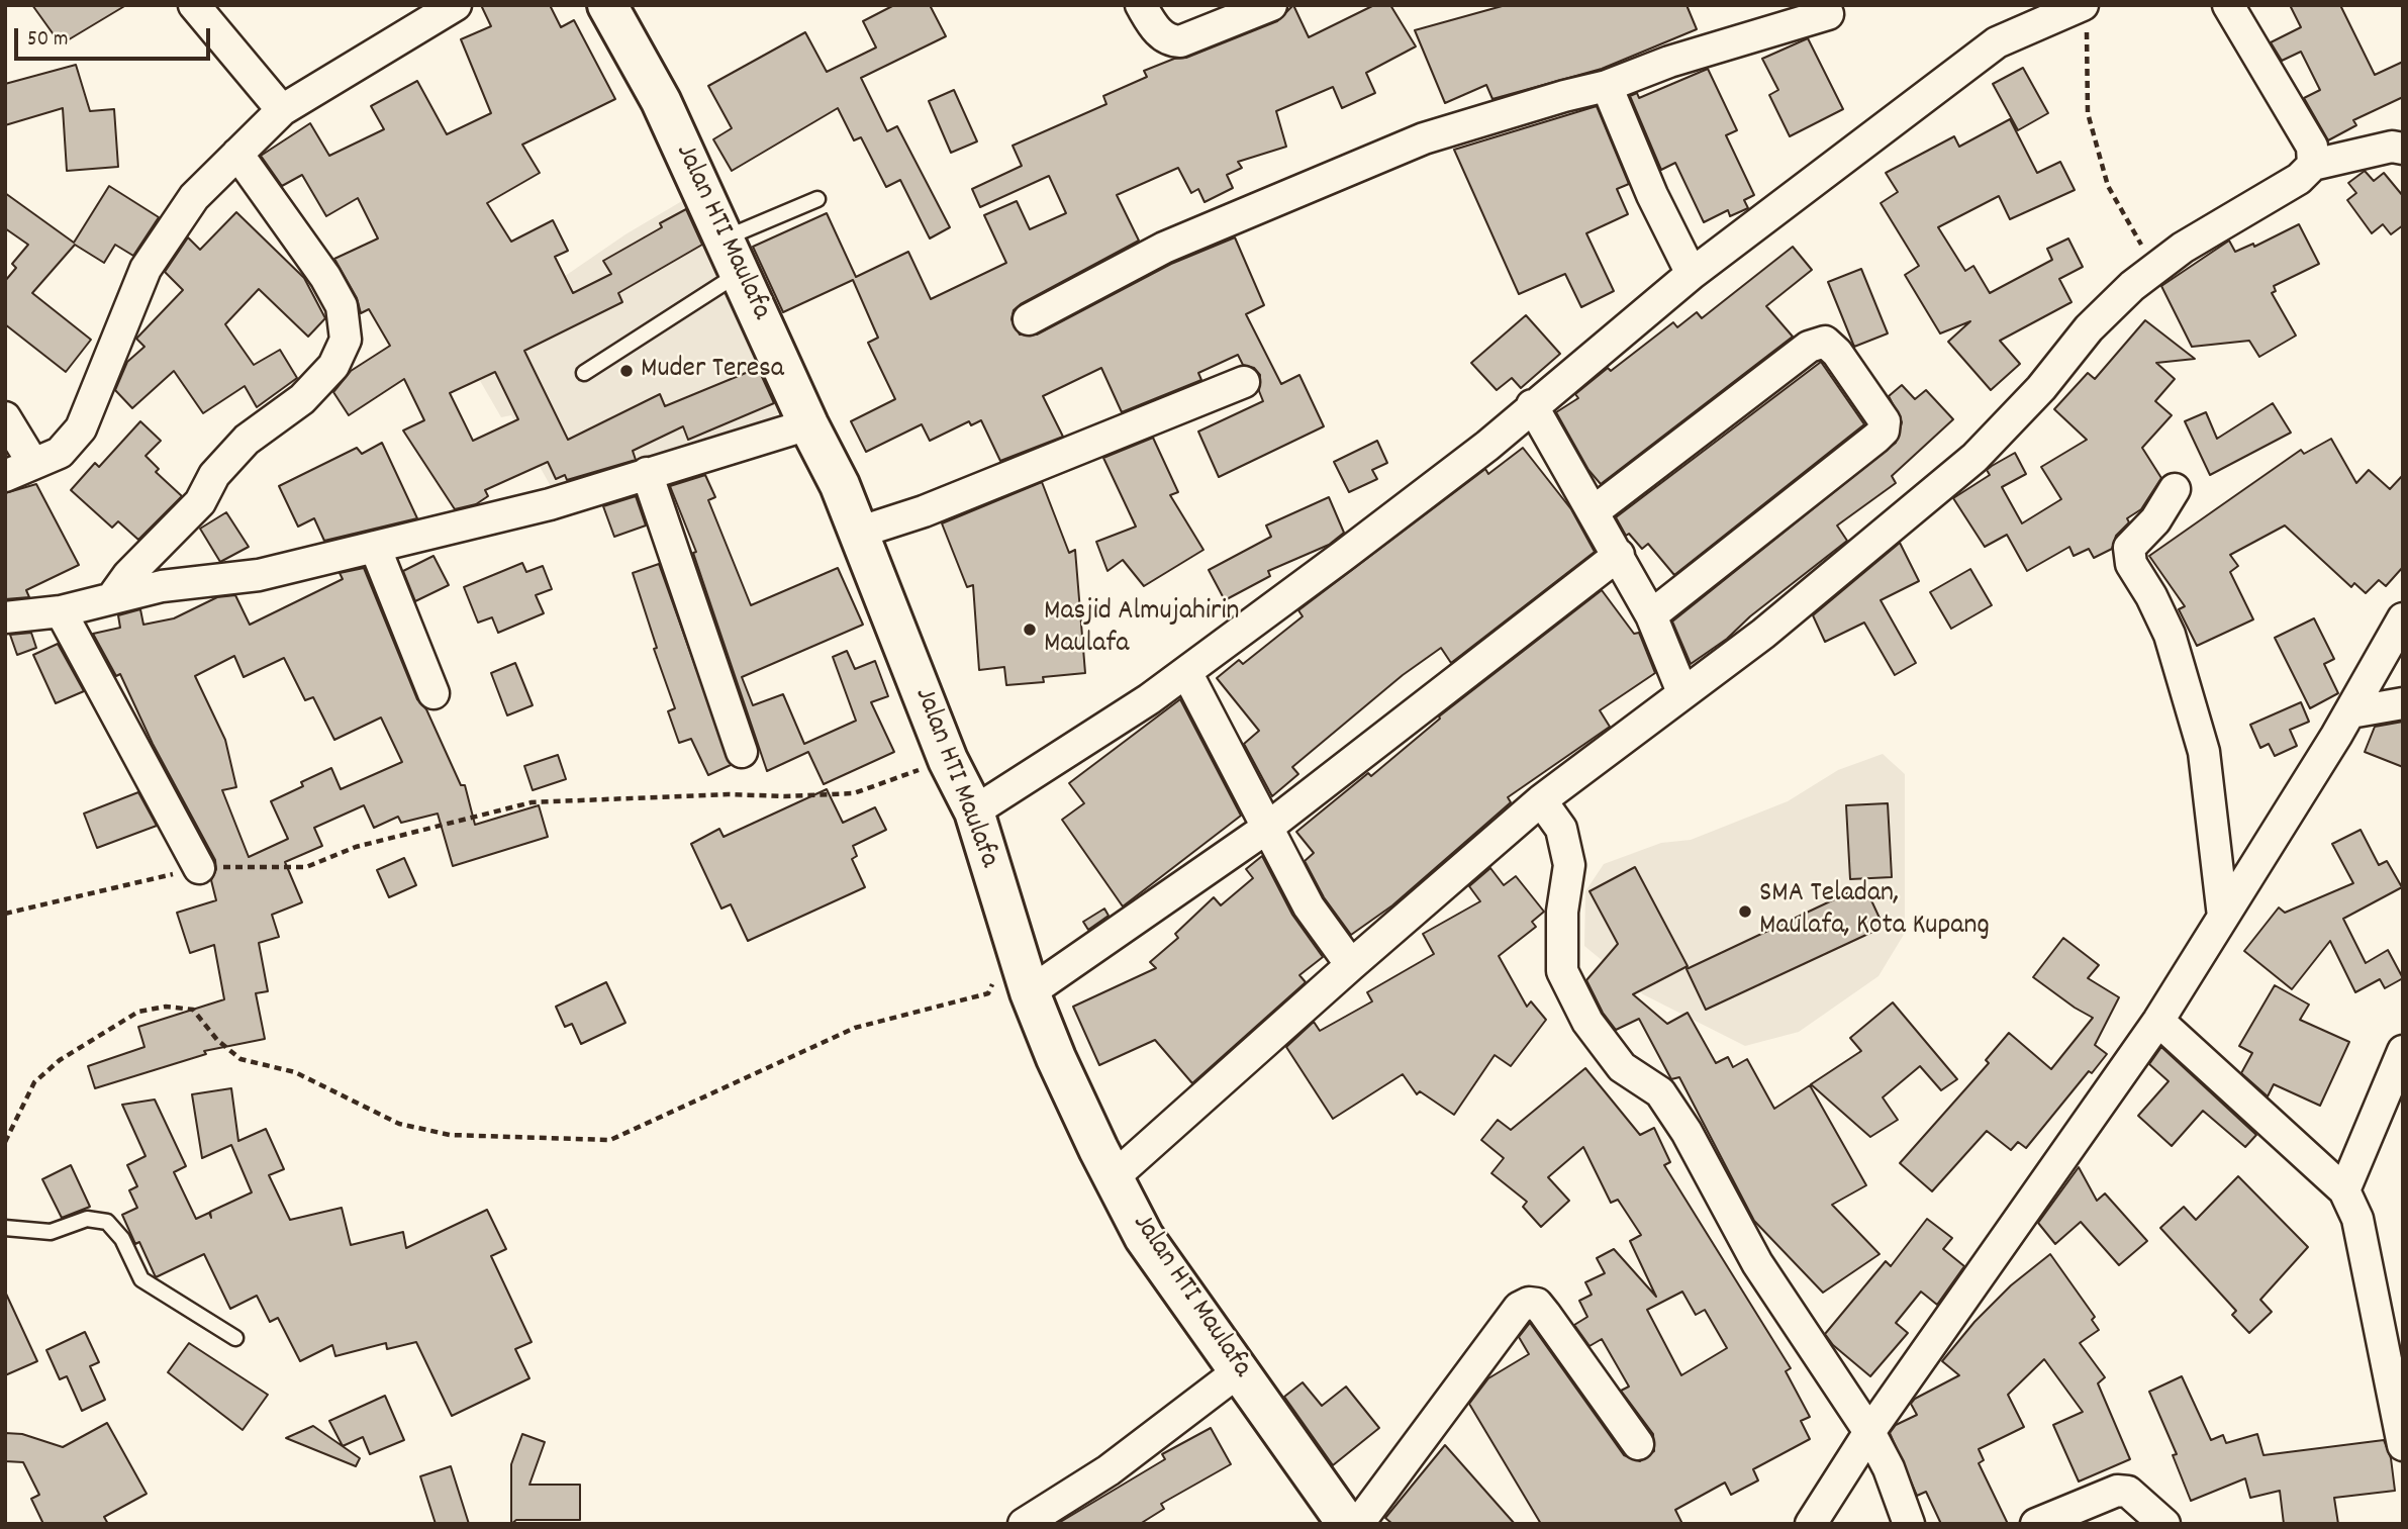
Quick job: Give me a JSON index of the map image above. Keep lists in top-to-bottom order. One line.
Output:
{"streets":{"street":["Jalan HTI Maulafa"]},"places":["Muder Teresa","Masjid Almujahirin Maulafa","SMA Teladan, Maulafa, Kota Kupang"],"scale_bar":"50 m"}
